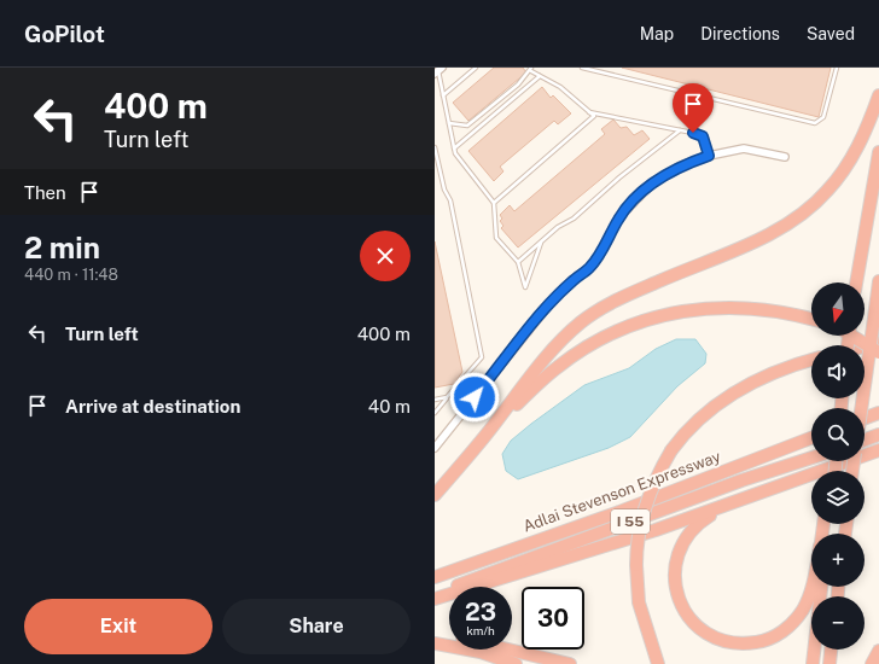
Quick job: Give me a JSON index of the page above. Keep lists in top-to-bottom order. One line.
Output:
{"streets":{"highway":["Adlai Stevenson Expressway","I 55"]},"north":"bottom","page":{"header":"GoPilot","nav":["Map","Directions","Saved"],"turn":["400 m","Turn left"],"then":"Then","heading":["2 min","440 m · 11:48"],"map_buttons":["+","−"],"list":[{"name":"Turn left","value":"400 m"},{"name":"Arrive at destination","value":"40 m"}],"speed":"23 km/h","limit":"30","buttons":["Exit","Share"]}}
